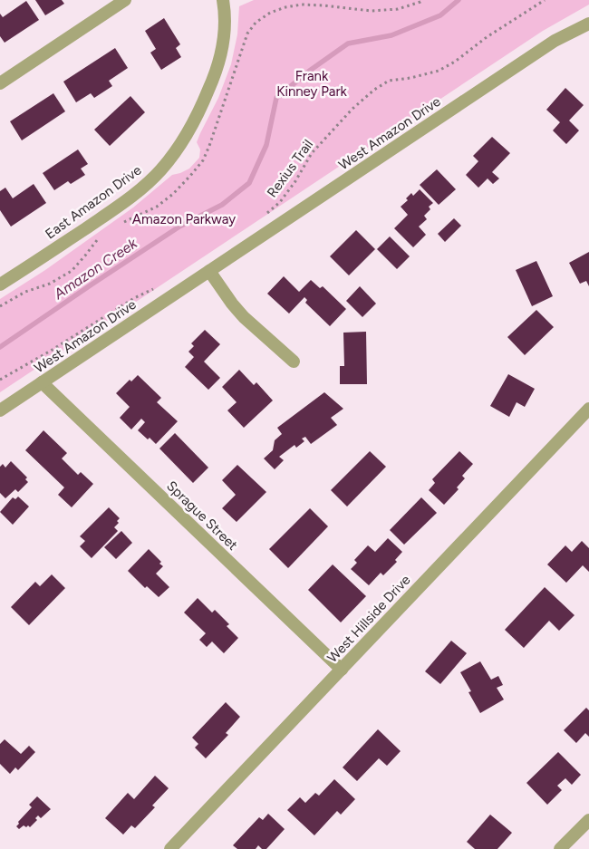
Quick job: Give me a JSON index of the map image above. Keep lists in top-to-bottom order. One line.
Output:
{"streets":{"street":["West Amazon Drive","East Amazon Drive","Sprague Street","West Hillside Drive"],"path":["Rexius Trail"]},"crossings":[["West Amazon Drive","Sprague Street"],["Sprague Street","West Hillside Drive"]],"water":["Amazon Creek"],"parks":["Frank Kinney Park","Amazon Parkway"]}
